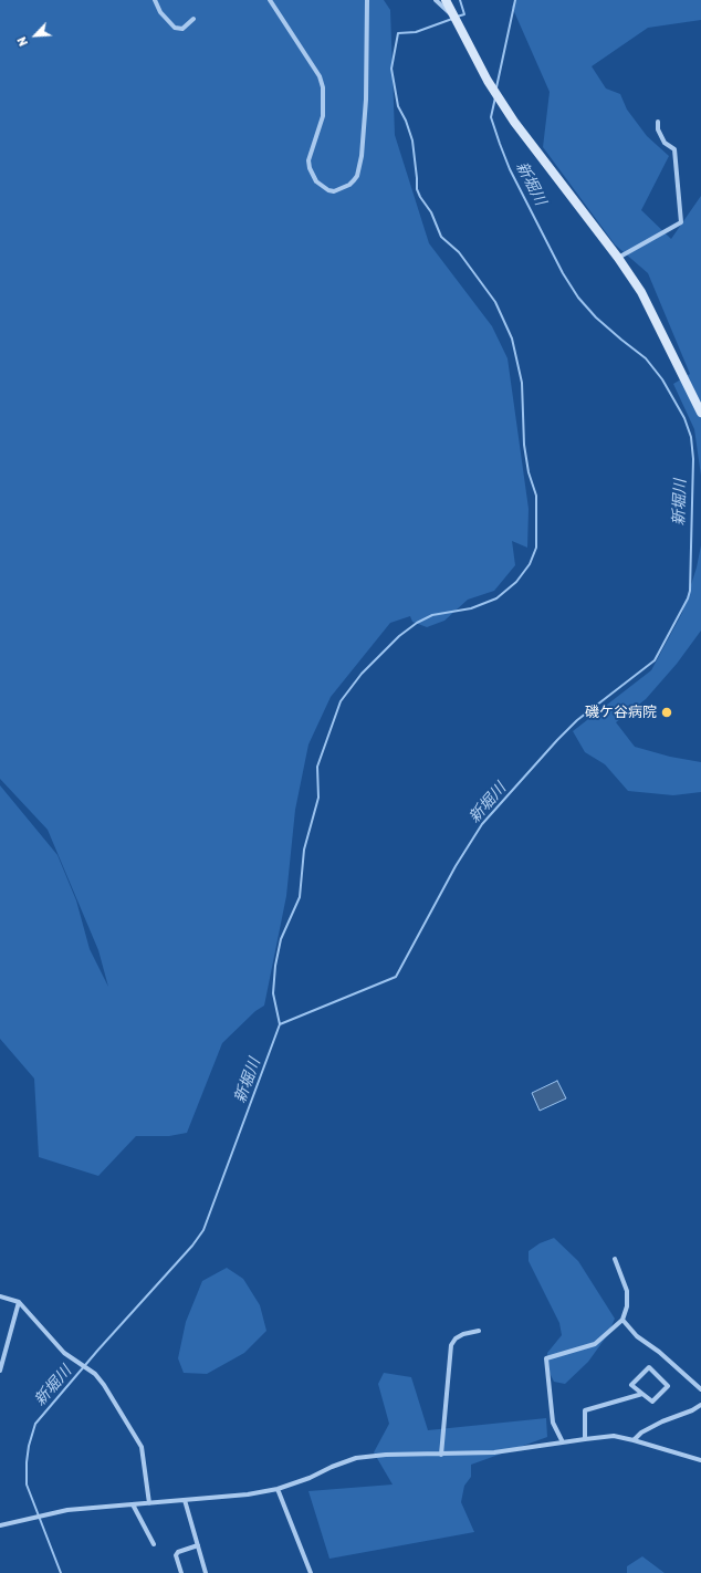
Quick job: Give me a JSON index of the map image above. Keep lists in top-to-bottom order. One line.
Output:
{"water":["新堀川"],"places":["磯ケ谷病院"],"north":"bottom left"}
